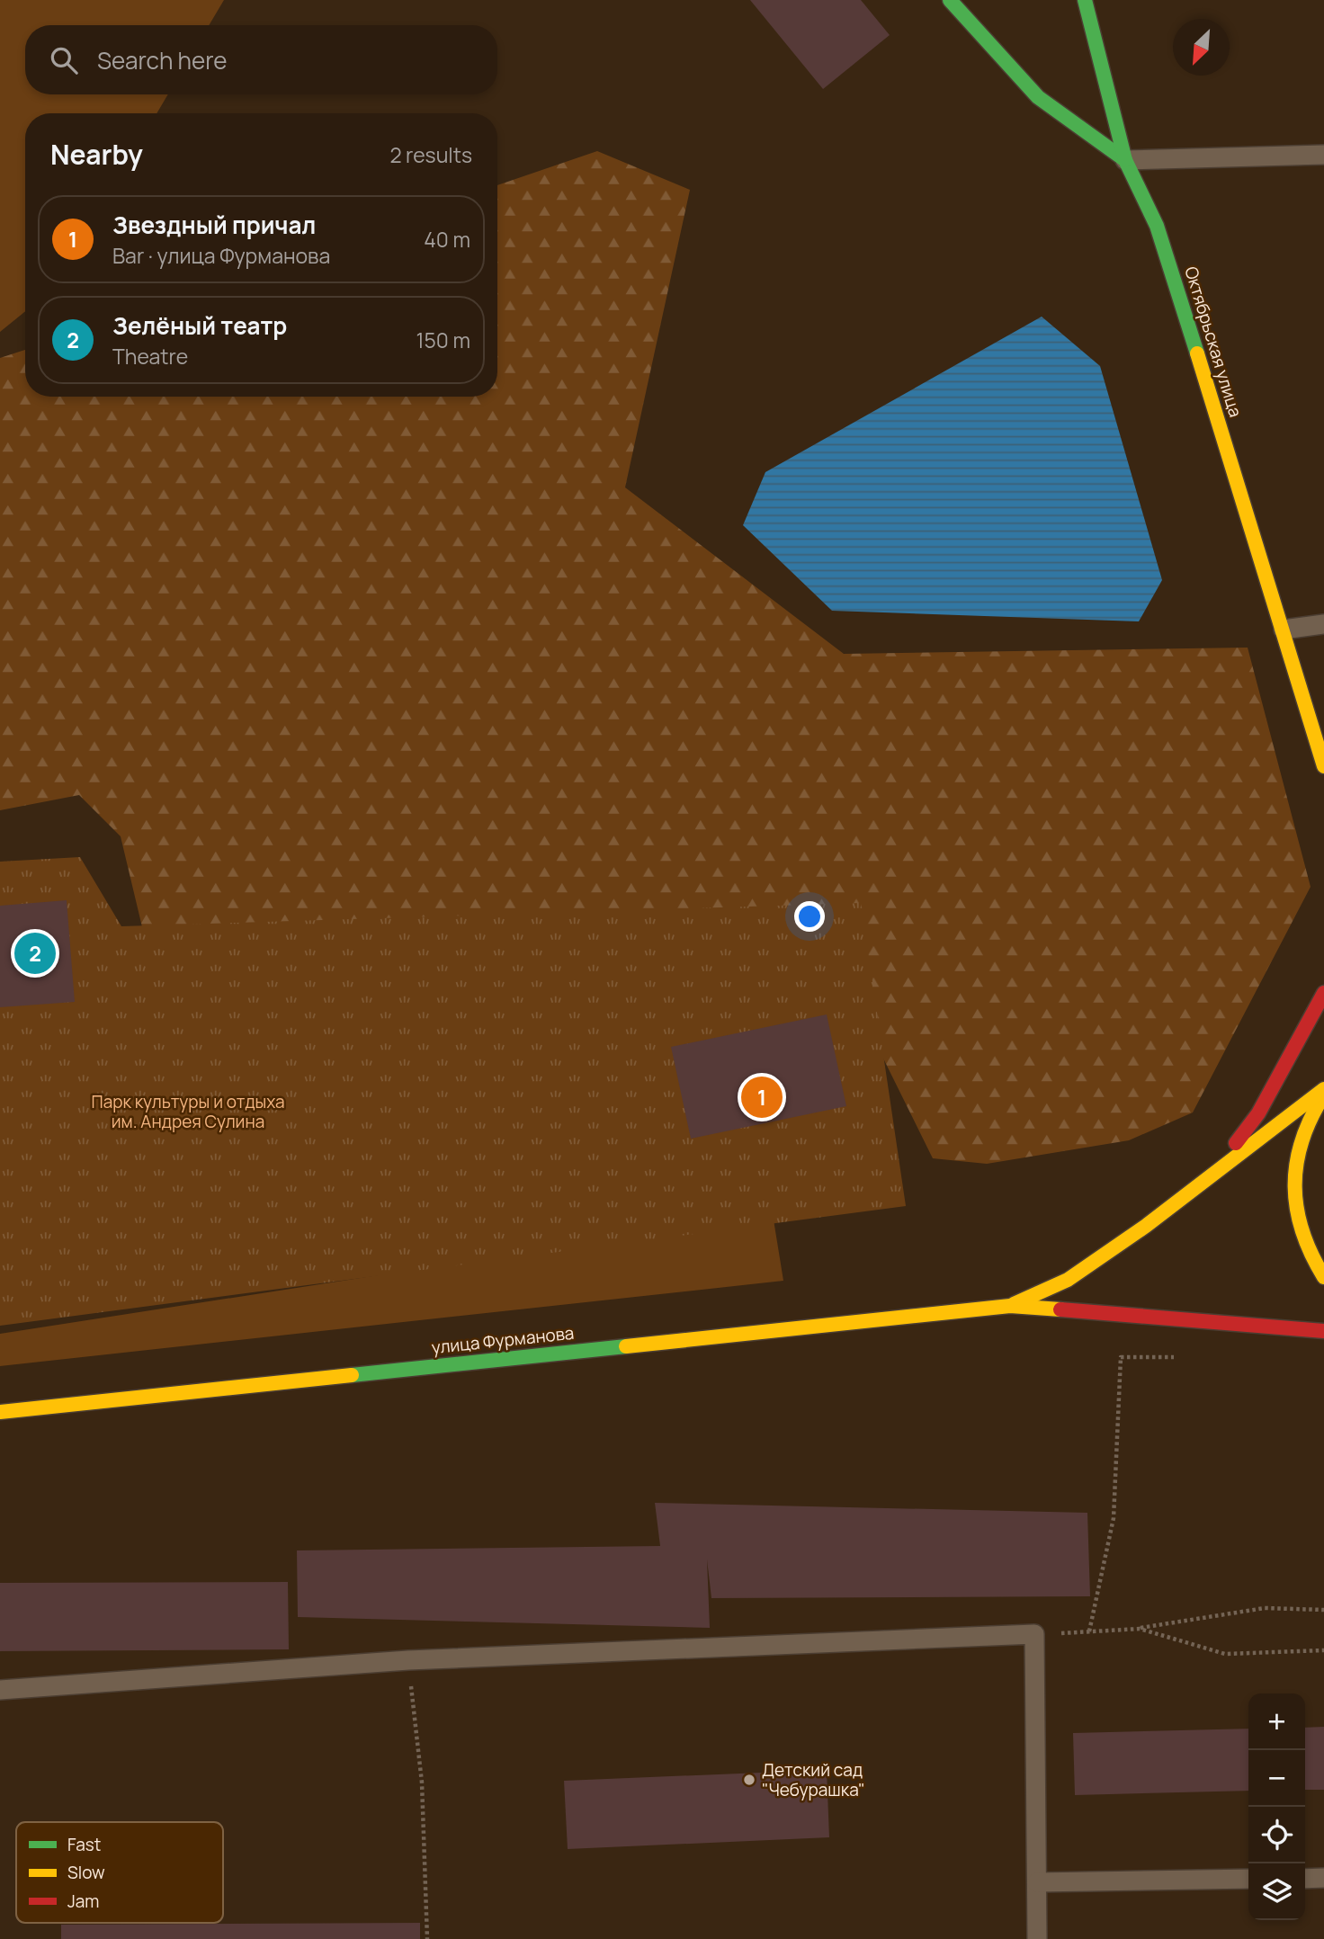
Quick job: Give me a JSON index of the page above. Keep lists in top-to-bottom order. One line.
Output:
{"streets":{"street":["Октябрьская улица","улица Фурманова"]},"parks":["Парк культуры и отдыха им. Андрея Сулина"],"places":["Детский сад \"Чебурашка\""],"legend":["Fast","Slow","Jam"],"north":"bottom left","page":{"search":"Search here","heading":["Nearby","2 results"],"list":[{"mark":"1","name":"Звездный причал","note":"Bar · улица Фурманова","value":"40 m"},{"mark":"2","name":"Зелёный театр","note":"Theatre","value":"150 m"}],"pins":["2","1"],"map_buttons":["+","−"]}}
